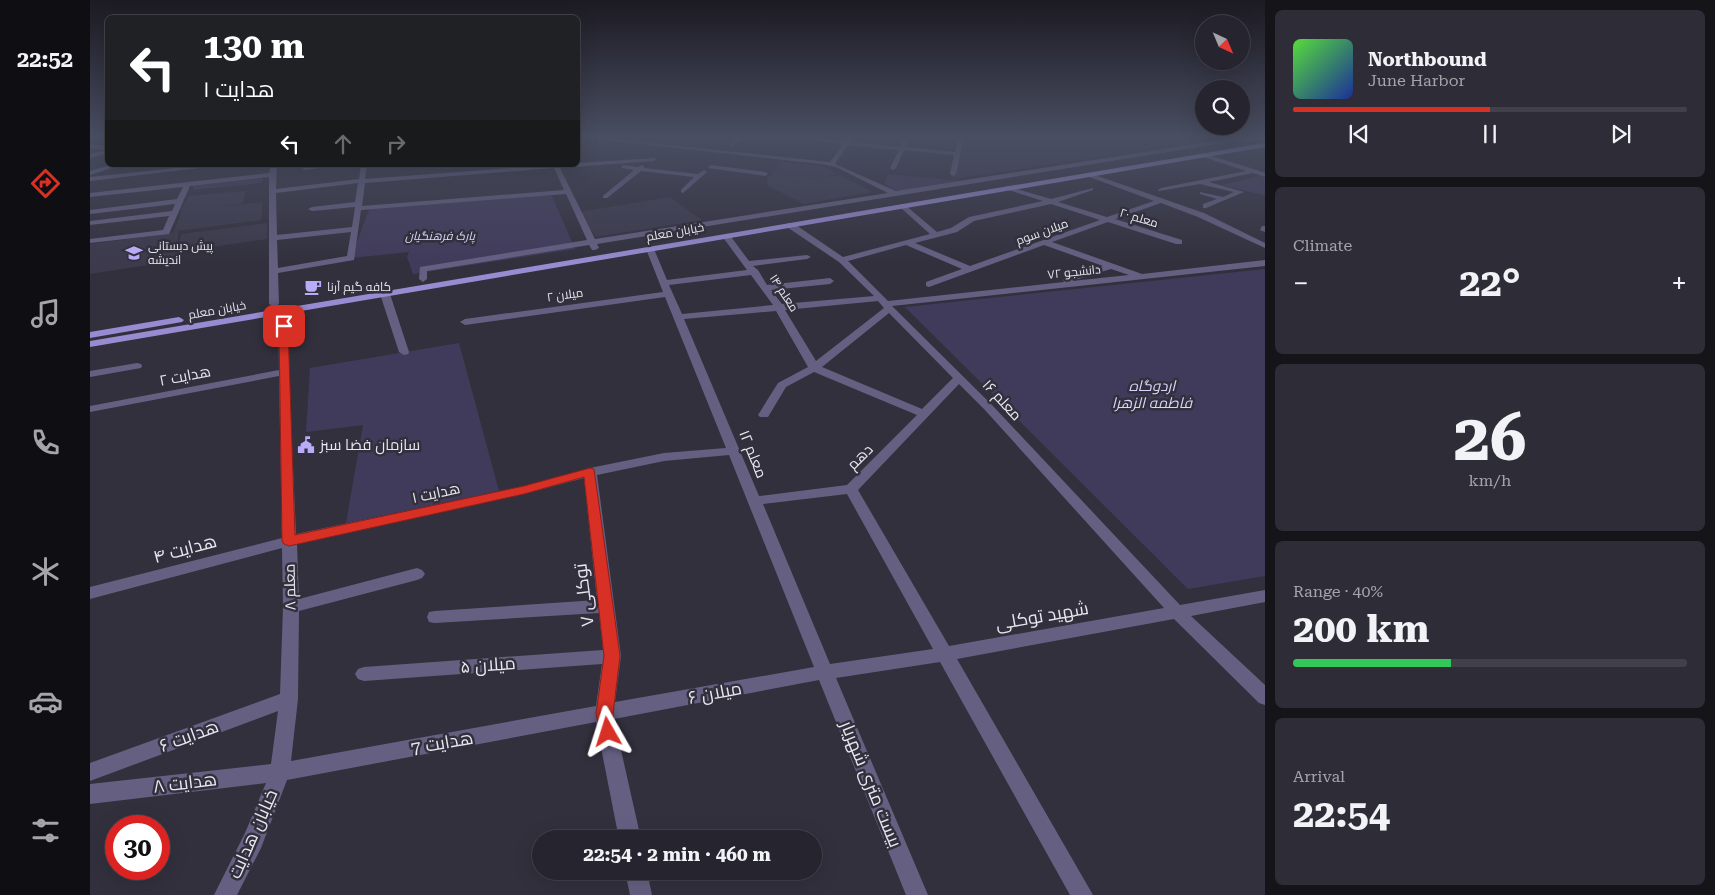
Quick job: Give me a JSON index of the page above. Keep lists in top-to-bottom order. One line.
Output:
{"streets":{"main road":["خیابان معلم"],"street":["معلم ۲۰","میلان سوم","دانشجو ۷۲","معلم ۱۴","میلان ۲","هدایت ۲","معلم ۱۶","معلم ۱۲","دهم","هدایت ۱","هدایت ۴","معلم ۸","توکلی ۷","شهید توکلی","میلان ۵","میلان ۶","هدایت ۶","هدایت 7","هدایت ۸","بیست متری شهریار","خیابان هدایت"]},"crossings":[["معلم ۲۰","خیابان معلم"],["معلم ۲۰","میلان سوم"],["خیابان معلم","معلم ۱۴"],["خیابان معلم","معلم ۱۶"],["خیابان معلم","معلم ۱۲"],["خیابان معلم","معلم ۸"],["دانشجو ۷۲","معلم ۱۴"],["دانشجو ۷۲","معلم ۱۶"],["دانشجو ۷۲","معلم ۱۲"],["معلم ۱۴","میلان ۲"],["میلان ۲","معلم ۱۲"],["هدایت ۲","معلم ۸"],["معلم ۱۶","دهم"],["معلم ۱۶","شهید توکلی"],["معلم ۱۲","دهم"],["معلم ۱۲","هدایت ۱"],["معلم ۱۲","شهید توکلی"],["معلم ۱۲","میلان ۶"],["معلم ۱۲","بیست متری شهریار"],["هدایت ۱","هدایت ۴"],["هدایت ۱","معلم ۸"],["هدایت ۱","توکلی ۷"],["هدایت ۴","معلم ۸"],["معلم ۸","هدایت ۶"],["معلم ۸","هدایت 7"],["معلم ۸","هدایت ۸"],["معلم ۸","خیابان هدایت"],["توکلی ۷","میلان ۵"],["توکلی ۷","میلان ۶"],["توکلی ۷","هدایت 7"],["شهید توکلی","میلان ۶"],["شهید توکلی","بیست متری شهریار"],["میلان ۶","هدایت 7"],["میلان ۶","بیست متری شهریار"],["هدایت 7","هدایت ۸"],["هدایت 7","خیابان هدایت"],["هدایت ۸","خیابان هدایت"]],"parks":["پارک فرهنگیان","اردوگاه فاطمه الزهرا"],"places":{"school or university":["پیش دبستانی اندیشه"],"cafe":["کافه گیم آرنا"],"public building":["سازمان فضا سبز"]},"north":"bottom right","page":{"tabs":"22:52","turn":["130 m","هدایت ۱"],"song":["Northbound","June Harbor"],"tile":["Climate",["26","km/h"],["Range · 40%","200 km"],["Arrival","22:54"]],"heat":["−","22°","+"],"limit":"30","trip":"22:54 · 2 min · 460 m"}}
